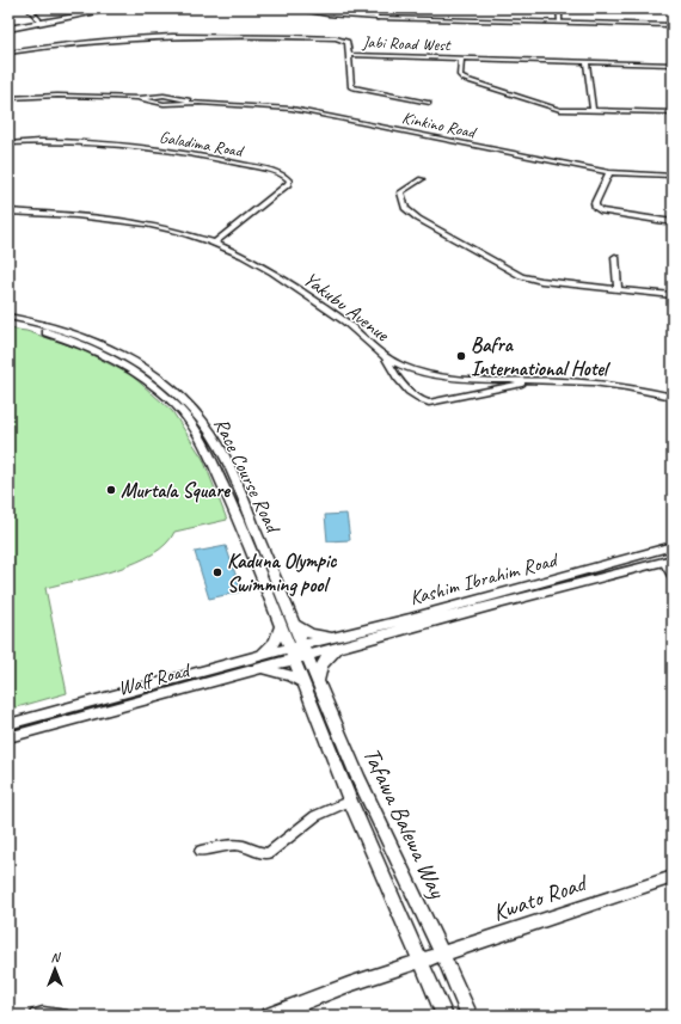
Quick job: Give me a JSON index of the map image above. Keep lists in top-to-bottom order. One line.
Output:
{"streets":{"main road":["Race Course Road","Kashim Ibrahim Road","Waff Road","Tafawa Balewa Way","Kwato Road"],"street":["Jabi Road West","Kinkino Road","Galadima Road","Yakubu Avenue"]},"crossings":[["Galadima Road","Yakubu Avenue"],["Race Course Road","Kashim Ibrahim Road"],["Race Course Road","Waff Road"],["Race Course Road","Tafawa Balewa Way"],["Kashim Ibrahim Road","Waff Road"],["Kashim Ibrahim Road","Tafawa Balewa Way"],["Waff Road","Tafawa Balewa Way"],["Tafawa Balewa Way","Kwato Road"]],"places":["Bafra International Hotel","Murtala Square","Kaduna Olympic Swimming pool"],"north":"top"}
